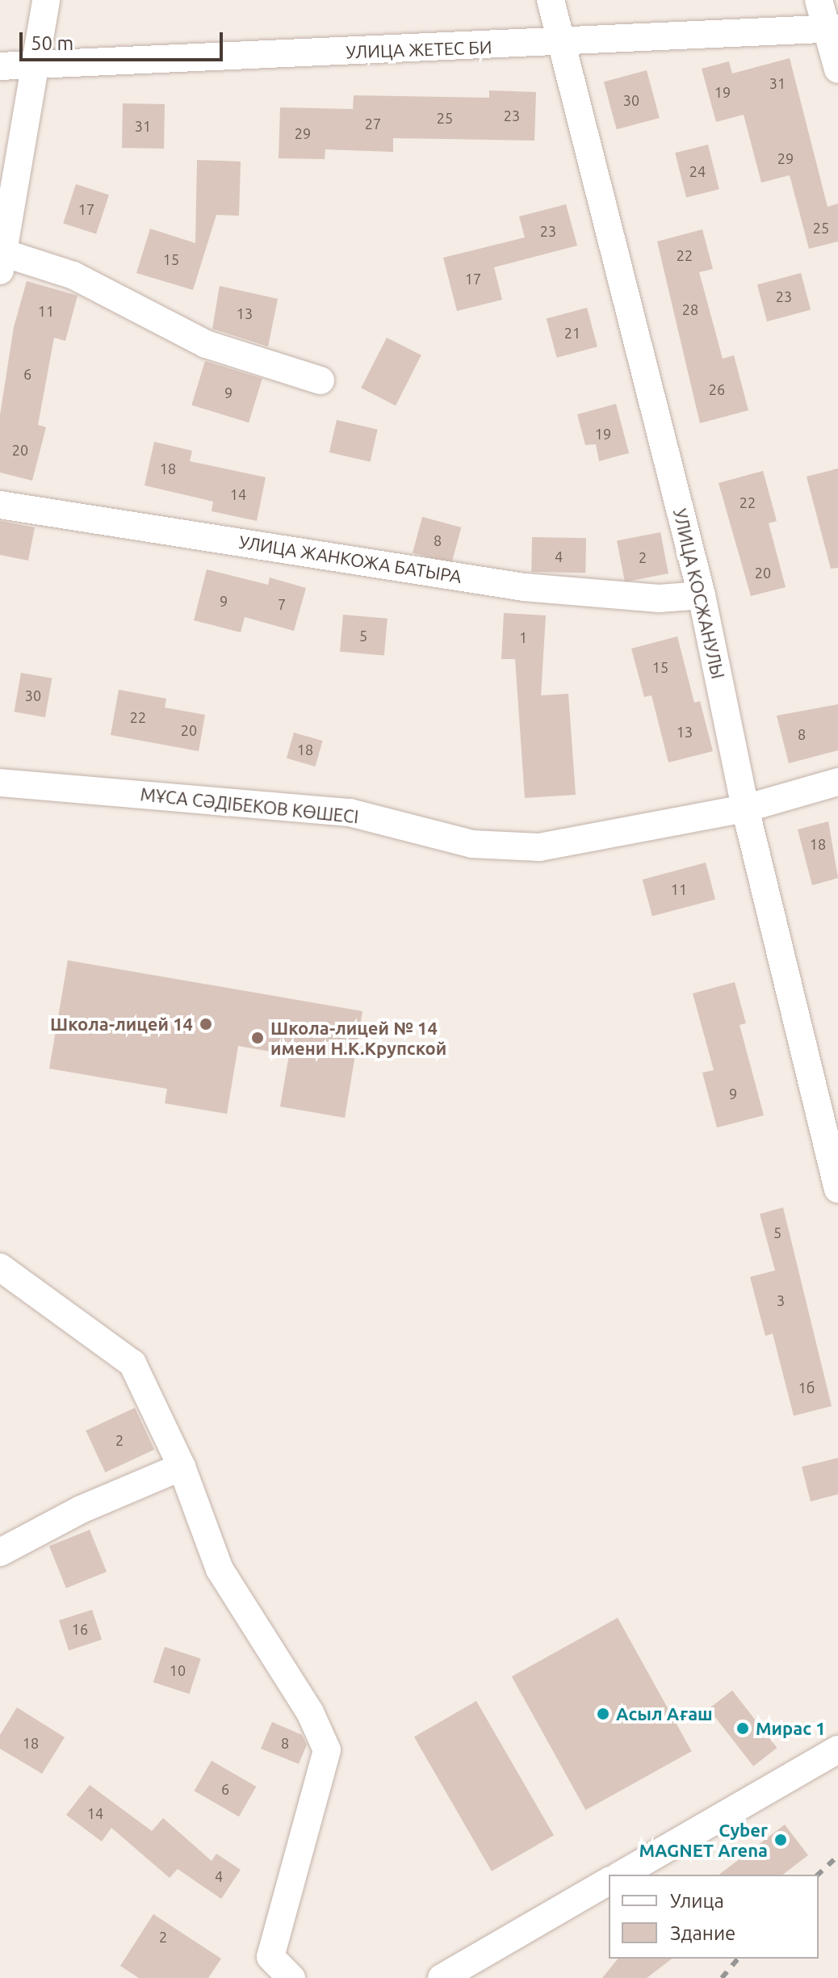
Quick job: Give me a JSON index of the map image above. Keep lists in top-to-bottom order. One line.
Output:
{"streets":{"street":["УЛИЦА ЖЕТЕС БИ","УЛИЦА ЖАНКОЖА БАТЫРА","УЛИЦА КОСЖАНУЛЫ","МҰСА СӘДІБЕКОВ КӨШЕСІ"]},"crossings":[["УЛИЦА ЖЕТЕС БИ","УЛИЦА КОСЖАНУЛЫ"],["УЛИЦА ЖАНКОЖА БАТЫРА","УЛИЦА КОСЖАНУЛЫ"],["УЛИЦА КОСЖАНУЛЫ","МҰСА СӘДІБЕКОВ КӨШЕСІ"]],"places":["Школа-лицей 14","Школа-лицей № 14 имени Н.К.Крупской","Асыл Ағаш","Мирас 1","Cyber MAGNET Arena"],"house_numbers":["31","19","30","23","25","27","31","29","29","24","17","25","23","22","15","17","23","28","11","13","21","6","26","9","19","20","18","14","22","8","4","2","20","9","7","5","1","15","30","22","20","13","8","18","18","11","9","5","3","1б","2","16","10","18","8","6","14","4","2"],"legend":["Улица","Здание"],"scale_bar":"50 m"}
